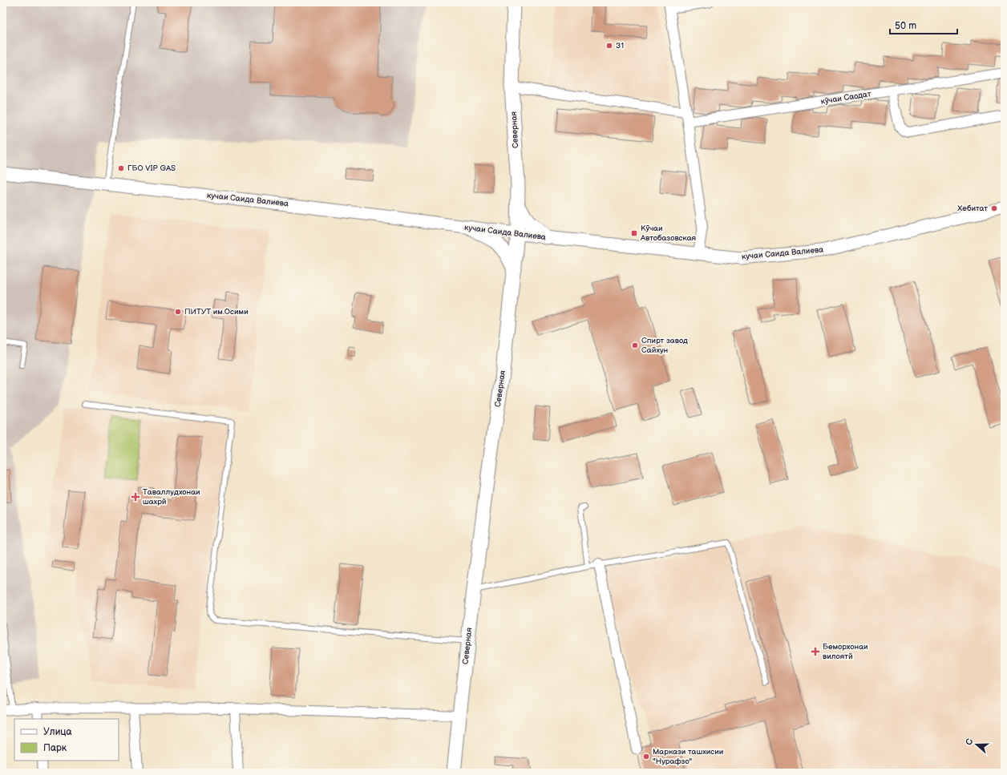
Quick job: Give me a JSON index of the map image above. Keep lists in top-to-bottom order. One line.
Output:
{"streets":{"main road":["Северная"],"street":["кӯчаи Саодат","кучаи Саида Валиева"]},"crossings":[["кӯчаи Саодат","Северная"],["Северная","кучаи Саида Валиева"]],"places":{"other":["31","ГБО VIP GAS","Хебитат","ПИТУТ им.Осими","Спирт завод Сайхун","Маркази ташхисии \"Нурафзо\""],"transit":["Кӯчаи Автобазовская"],"health":["Таваллудхонаи шахрй","Беморхонаи вилоятй"]},"legend":["Улица","Парк"],"scale_bar":"50 m","north":"left"}
